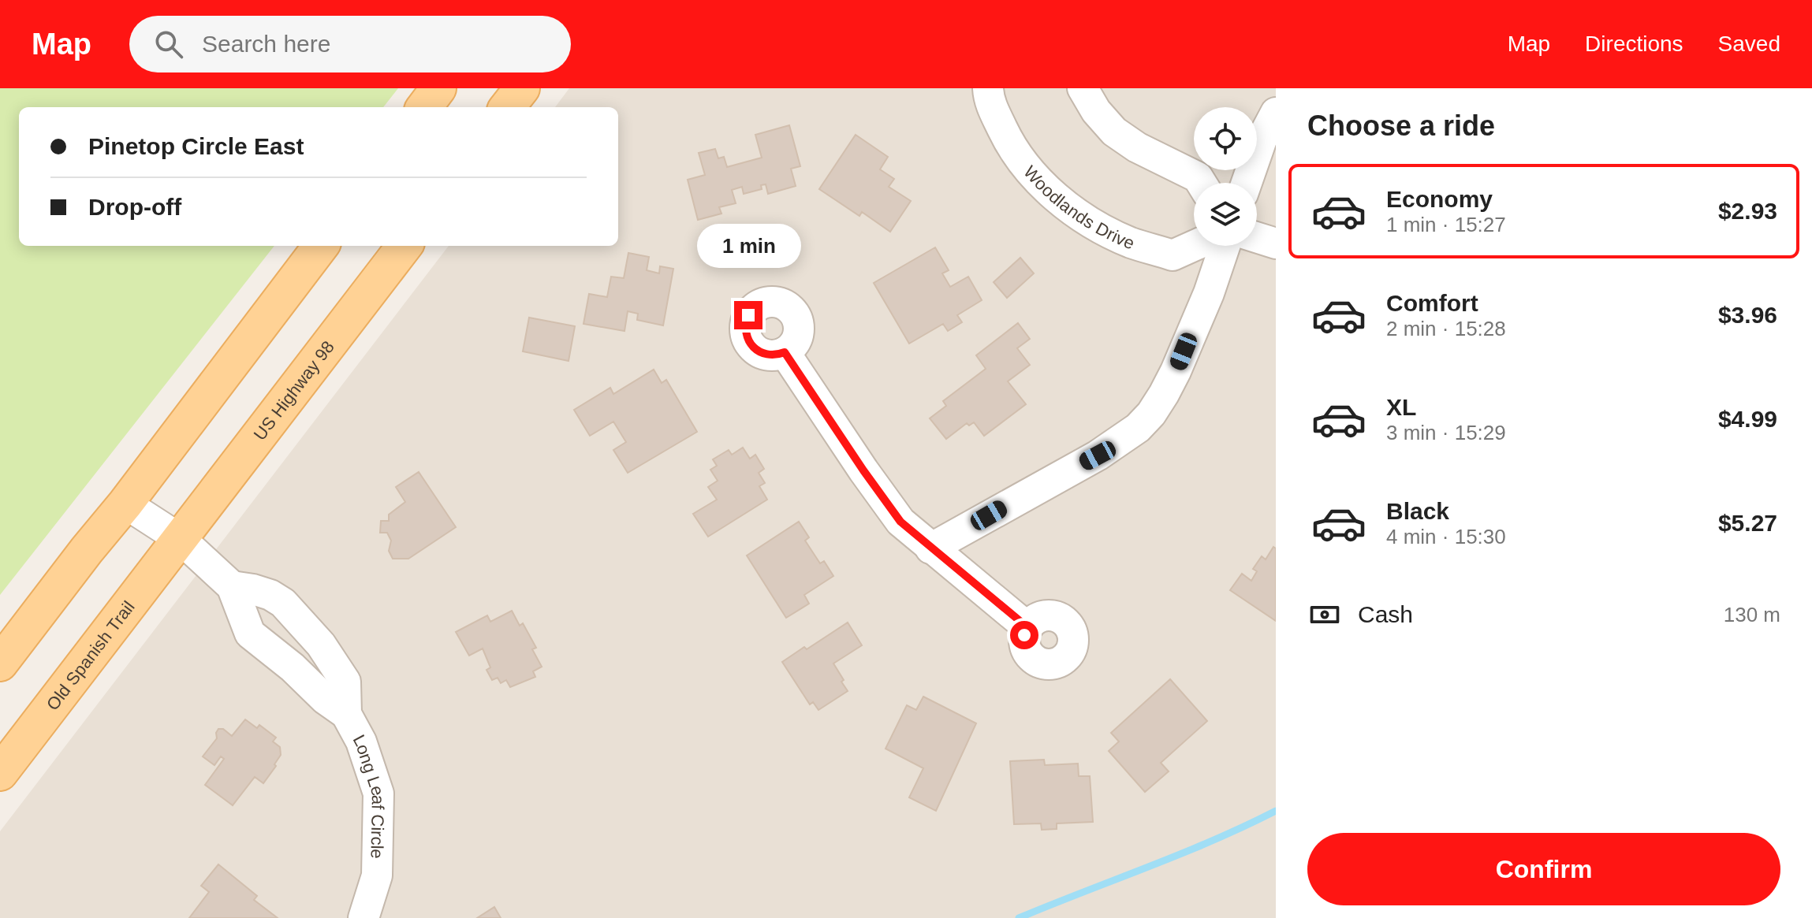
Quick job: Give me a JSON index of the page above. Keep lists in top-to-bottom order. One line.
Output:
{"streets":{"main road":["US Highway 98","Old Spanish Trail"],"street":["Woodlands Drive","Long Leaf Circle"]},"crossings":[["US Highway 98","Old Spanish Trail"],["US Highway 98","Long Leaf Circle"],["Old Spanish Trail","Long Leaf Circle"]],"page":{"header":"Map","search":"Search here","nav":["Map","Directions","Saved"],"heading":"Choose a ride","banner":["Pinetop Circle East","Drop-off"],"list":[{"name":"Economy","note":"1 min · 15:27","value":"$2.93"},{"name":"Comfort","note":"2 min · 15:28","value":"$3.96"},{"name":"XL","note":"3 min · 15:29","value":"$4.99"},{"name":"Black","note":"4 min · 15:30","value":"$5.27"}],"bubble":"1 min","pay":["Cash","130 m"],"buttons":"Confirm"}}
